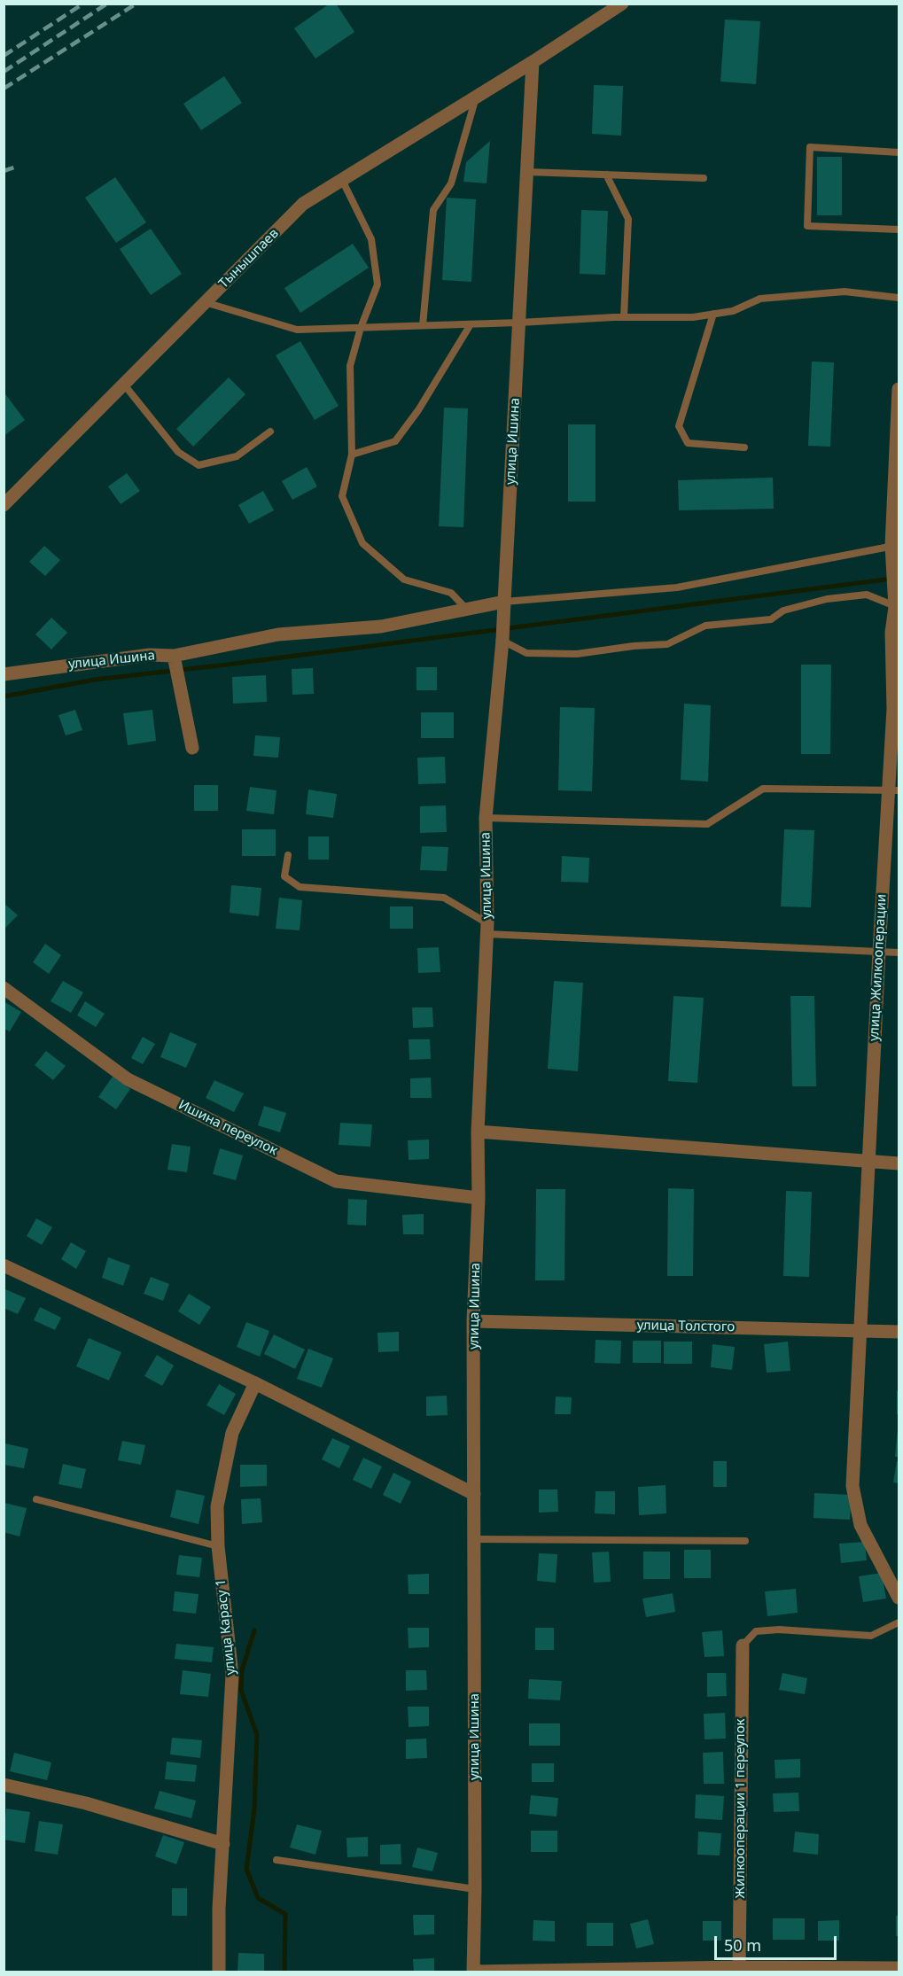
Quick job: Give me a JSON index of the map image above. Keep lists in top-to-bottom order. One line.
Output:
{"streets":{"street":["Тынышпаев","улица Ишина","улица Жилкооперации","Ишина переулок","улица Толстого","улица Карасу 1","Жилкооперации 1 переулок"]},"crossings":[["Тынышпаев","улица Ишина"],["улица Ишина","Ишина переулок"],["улица Ишина","улица Толстого"],["улица Жилкооперации","улица Толстого"]],"scale_bar":"50 m"}
